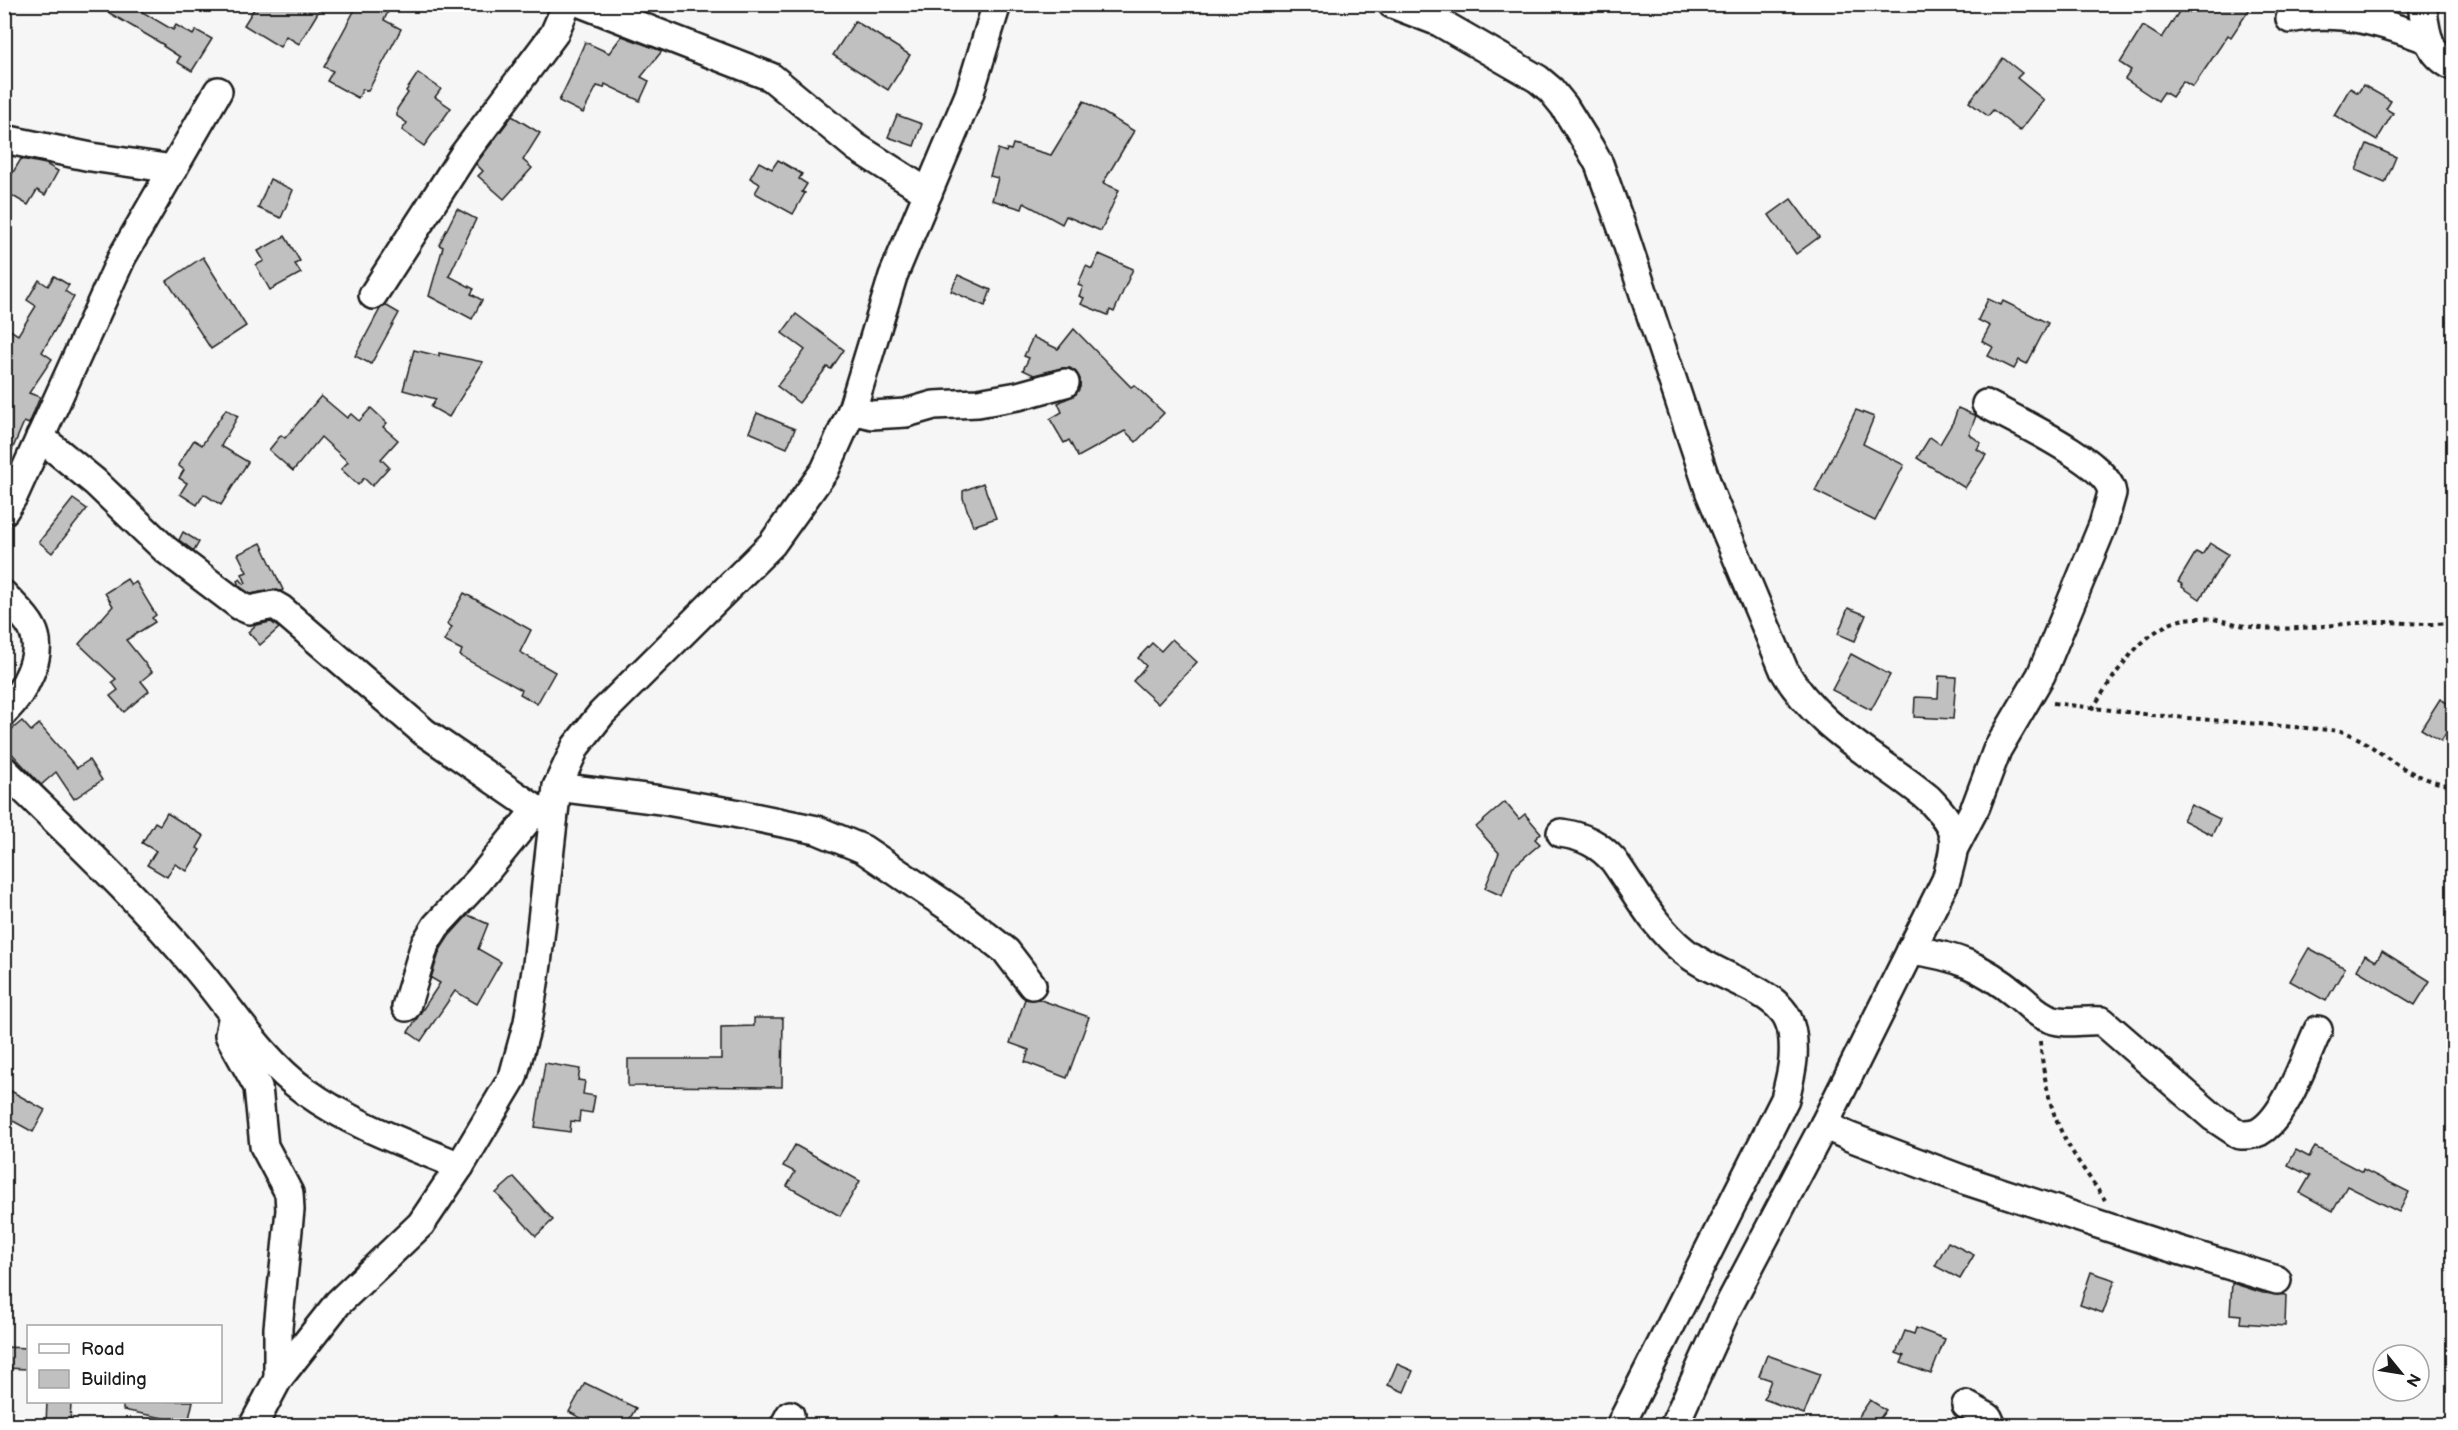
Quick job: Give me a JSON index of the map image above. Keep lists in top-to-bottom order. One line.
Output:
{"legend":["Road","Building"],"north":"bottom right"}
